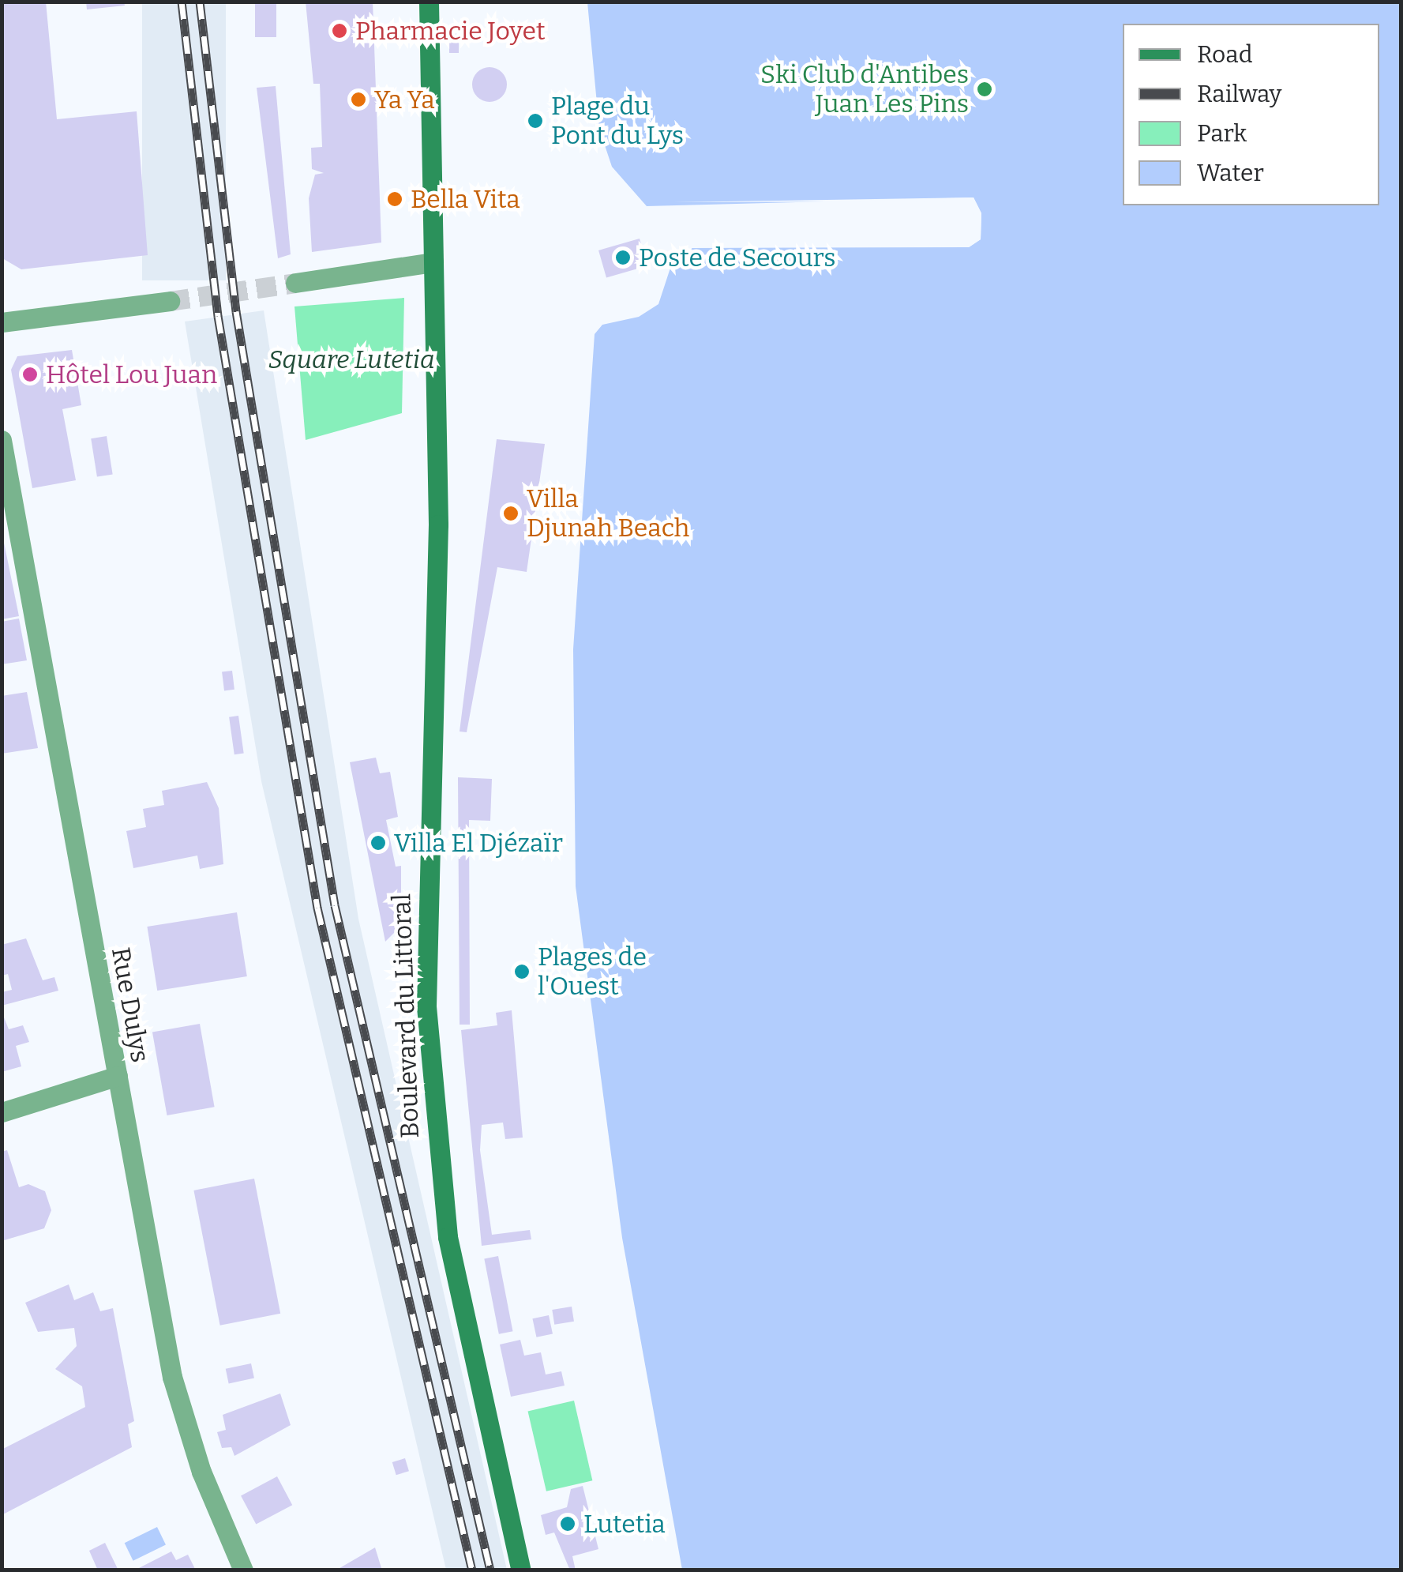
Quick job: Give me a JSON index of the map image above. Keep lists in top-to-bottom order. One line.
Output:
{"streets":{"main road":["Boulevard du Littoral"],"street":["Rue Dulys"]},"parks":["Square Lutetia"],"places":["Pharmacie Joyet","Ski Club d'Antibes Juan Les Pins","Ya Ya","Plage du Pont du Lys","Bella Vita","Poste de Secours","Hôtel Lou Juan","Villa Djunah Beach","Villa El Djézaïr","Plages de l'Ouest","Lutetia"],"legend":["Road","Railway","Park","Water"]}
